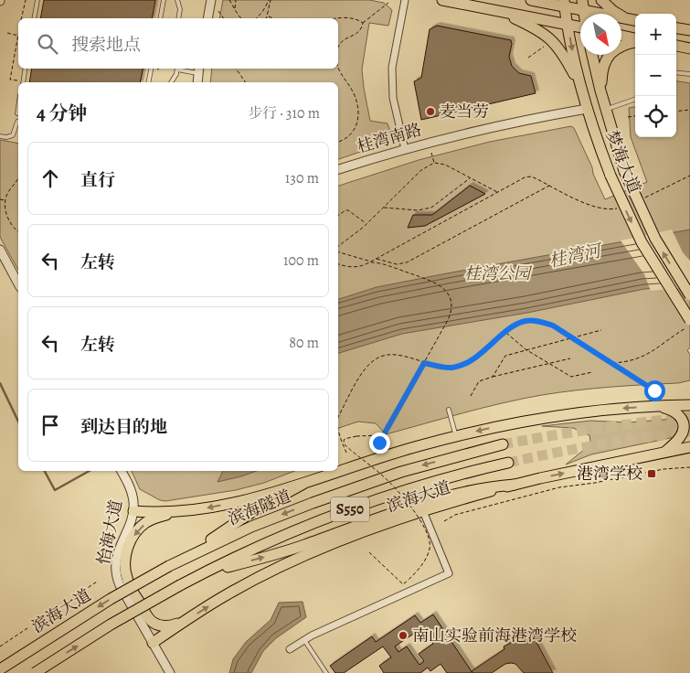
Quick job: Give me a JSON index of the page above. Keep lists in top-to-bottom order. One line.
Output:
{"streets":{"main road":["梦海大道","滨海大道","滨海隧道","S550"],"street":["桂湾南路","怡海大道"]},"crossings":[["桂湾南路","梦海大道"],["滨海大道","滨海隧道"],["滨海大道","怡海大道"]],"water":["桂湾河"],"parks":["桂湾公园"],"places":{"other":["麦当劳","南山实验前海港湾学校"],"transit":["港湾学校"]},"north":"bottom right","page":{"map_buttons":["+","−"],"search":"搜索地点","heading":["4 分钟","步行 · 310 m"],"list":[["直行","130 m"],["左转","100 m"],["左转","80 m"],"到达目的地"]}}
